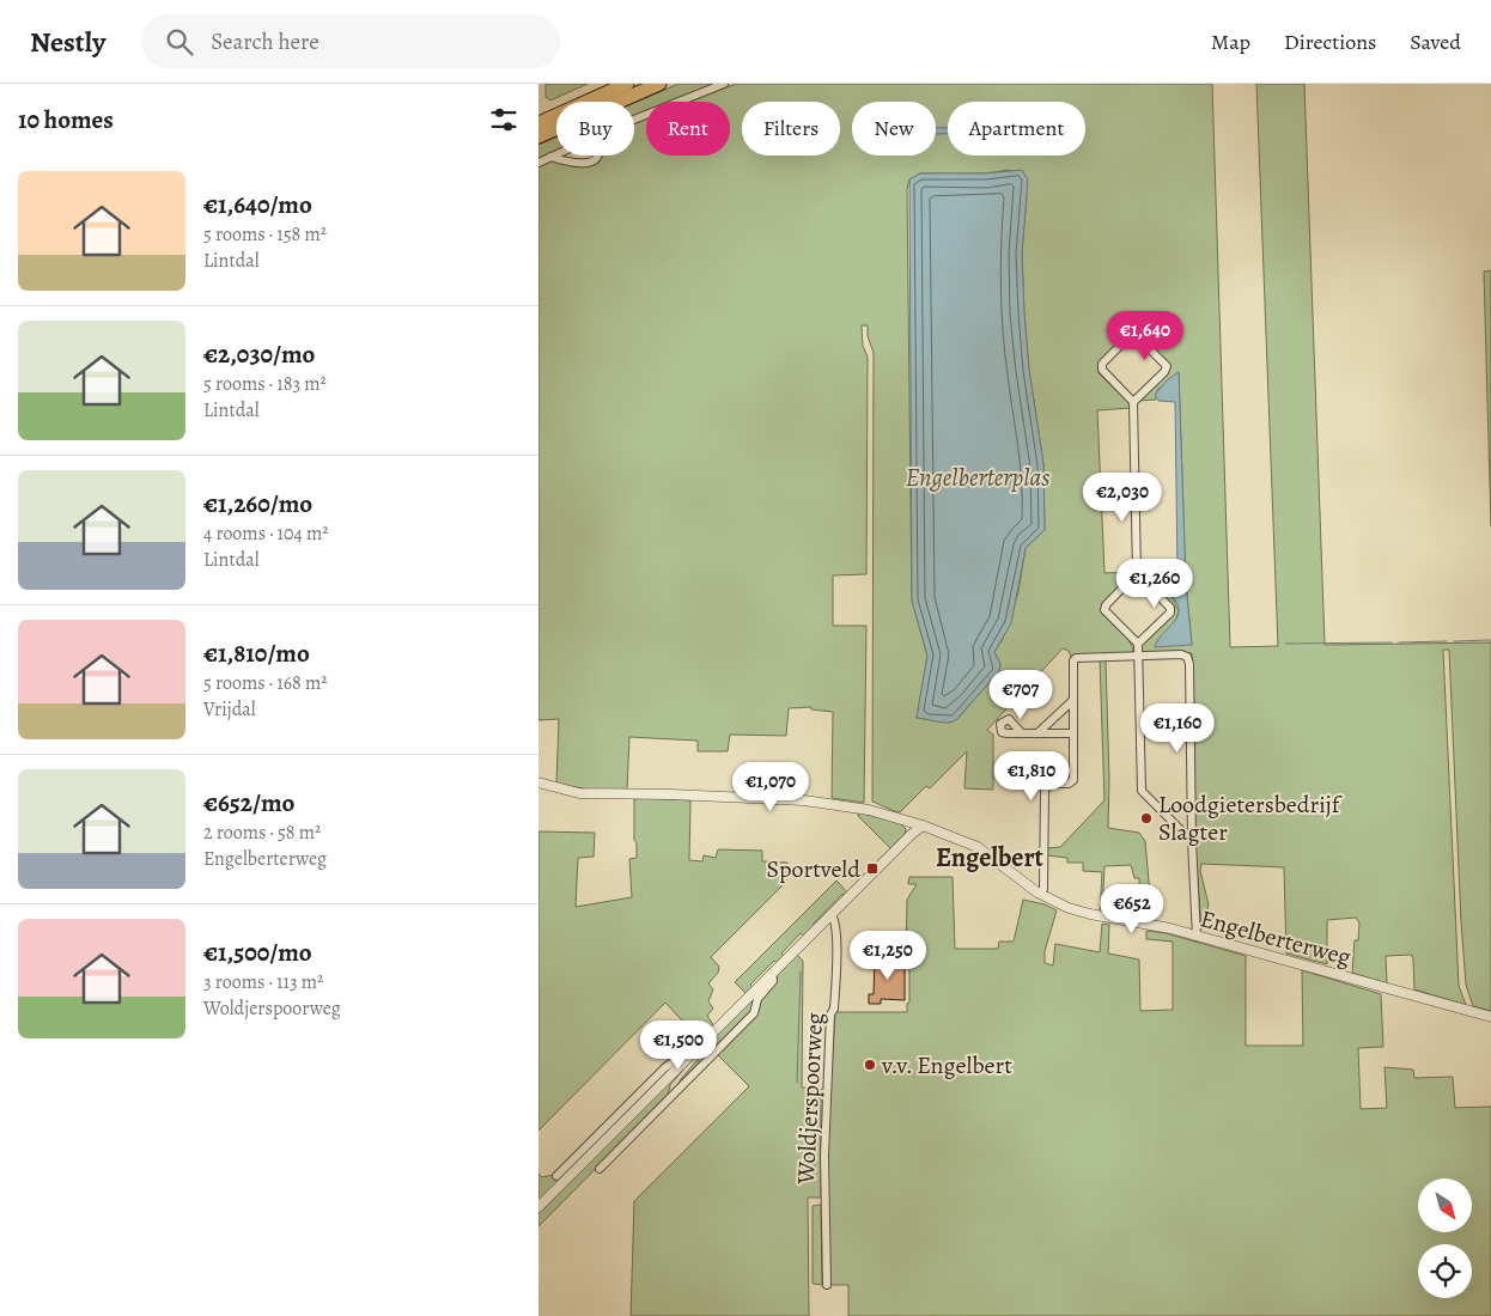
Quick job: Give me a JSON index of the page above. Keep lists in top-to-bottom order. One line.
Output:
{"streets":{"street":["Engelberterweg","Woldjerspoorweg"]},"districts":["Engelbert"],"water":["Engelberterplas"],"places":{"other":["Loodgietersbedrijf Slagter","v.v. Engelbert"],"transit":["Sportveld"]},"north":"bottom right","page":{"header":"Nestly","search":"Search here","nav":["Map","Directions","Saved"],"heading":"10 homes","chip":["Buy","Rent","Filters","New","Apartment"],"list":[{"name":"€1,640/mo","note":"5 rooms · 158 m² · Lintdal"},{"name":"€2,030/mo","note":"5 rooms · 183 m² · Lintdal"},{"name":"€1,260/mo","note":"4 rooms · 104 m² · Lintdal"},{"name":"€1,810/mo","note":"5 rooms · 168 m² · Vrijdal"},{"name":"€652/mo","note":"2 rooms · 58 m² · Engelberterweg"},{"name":"€1,500/mo","note":"3 rooms · 113 m² · Woldjerspoorweg"}],"price":["€1,640","€2,030","€1,260","€707","€1,160","€1,810","€1,070","€652","€1,250","€1,500"]}}
